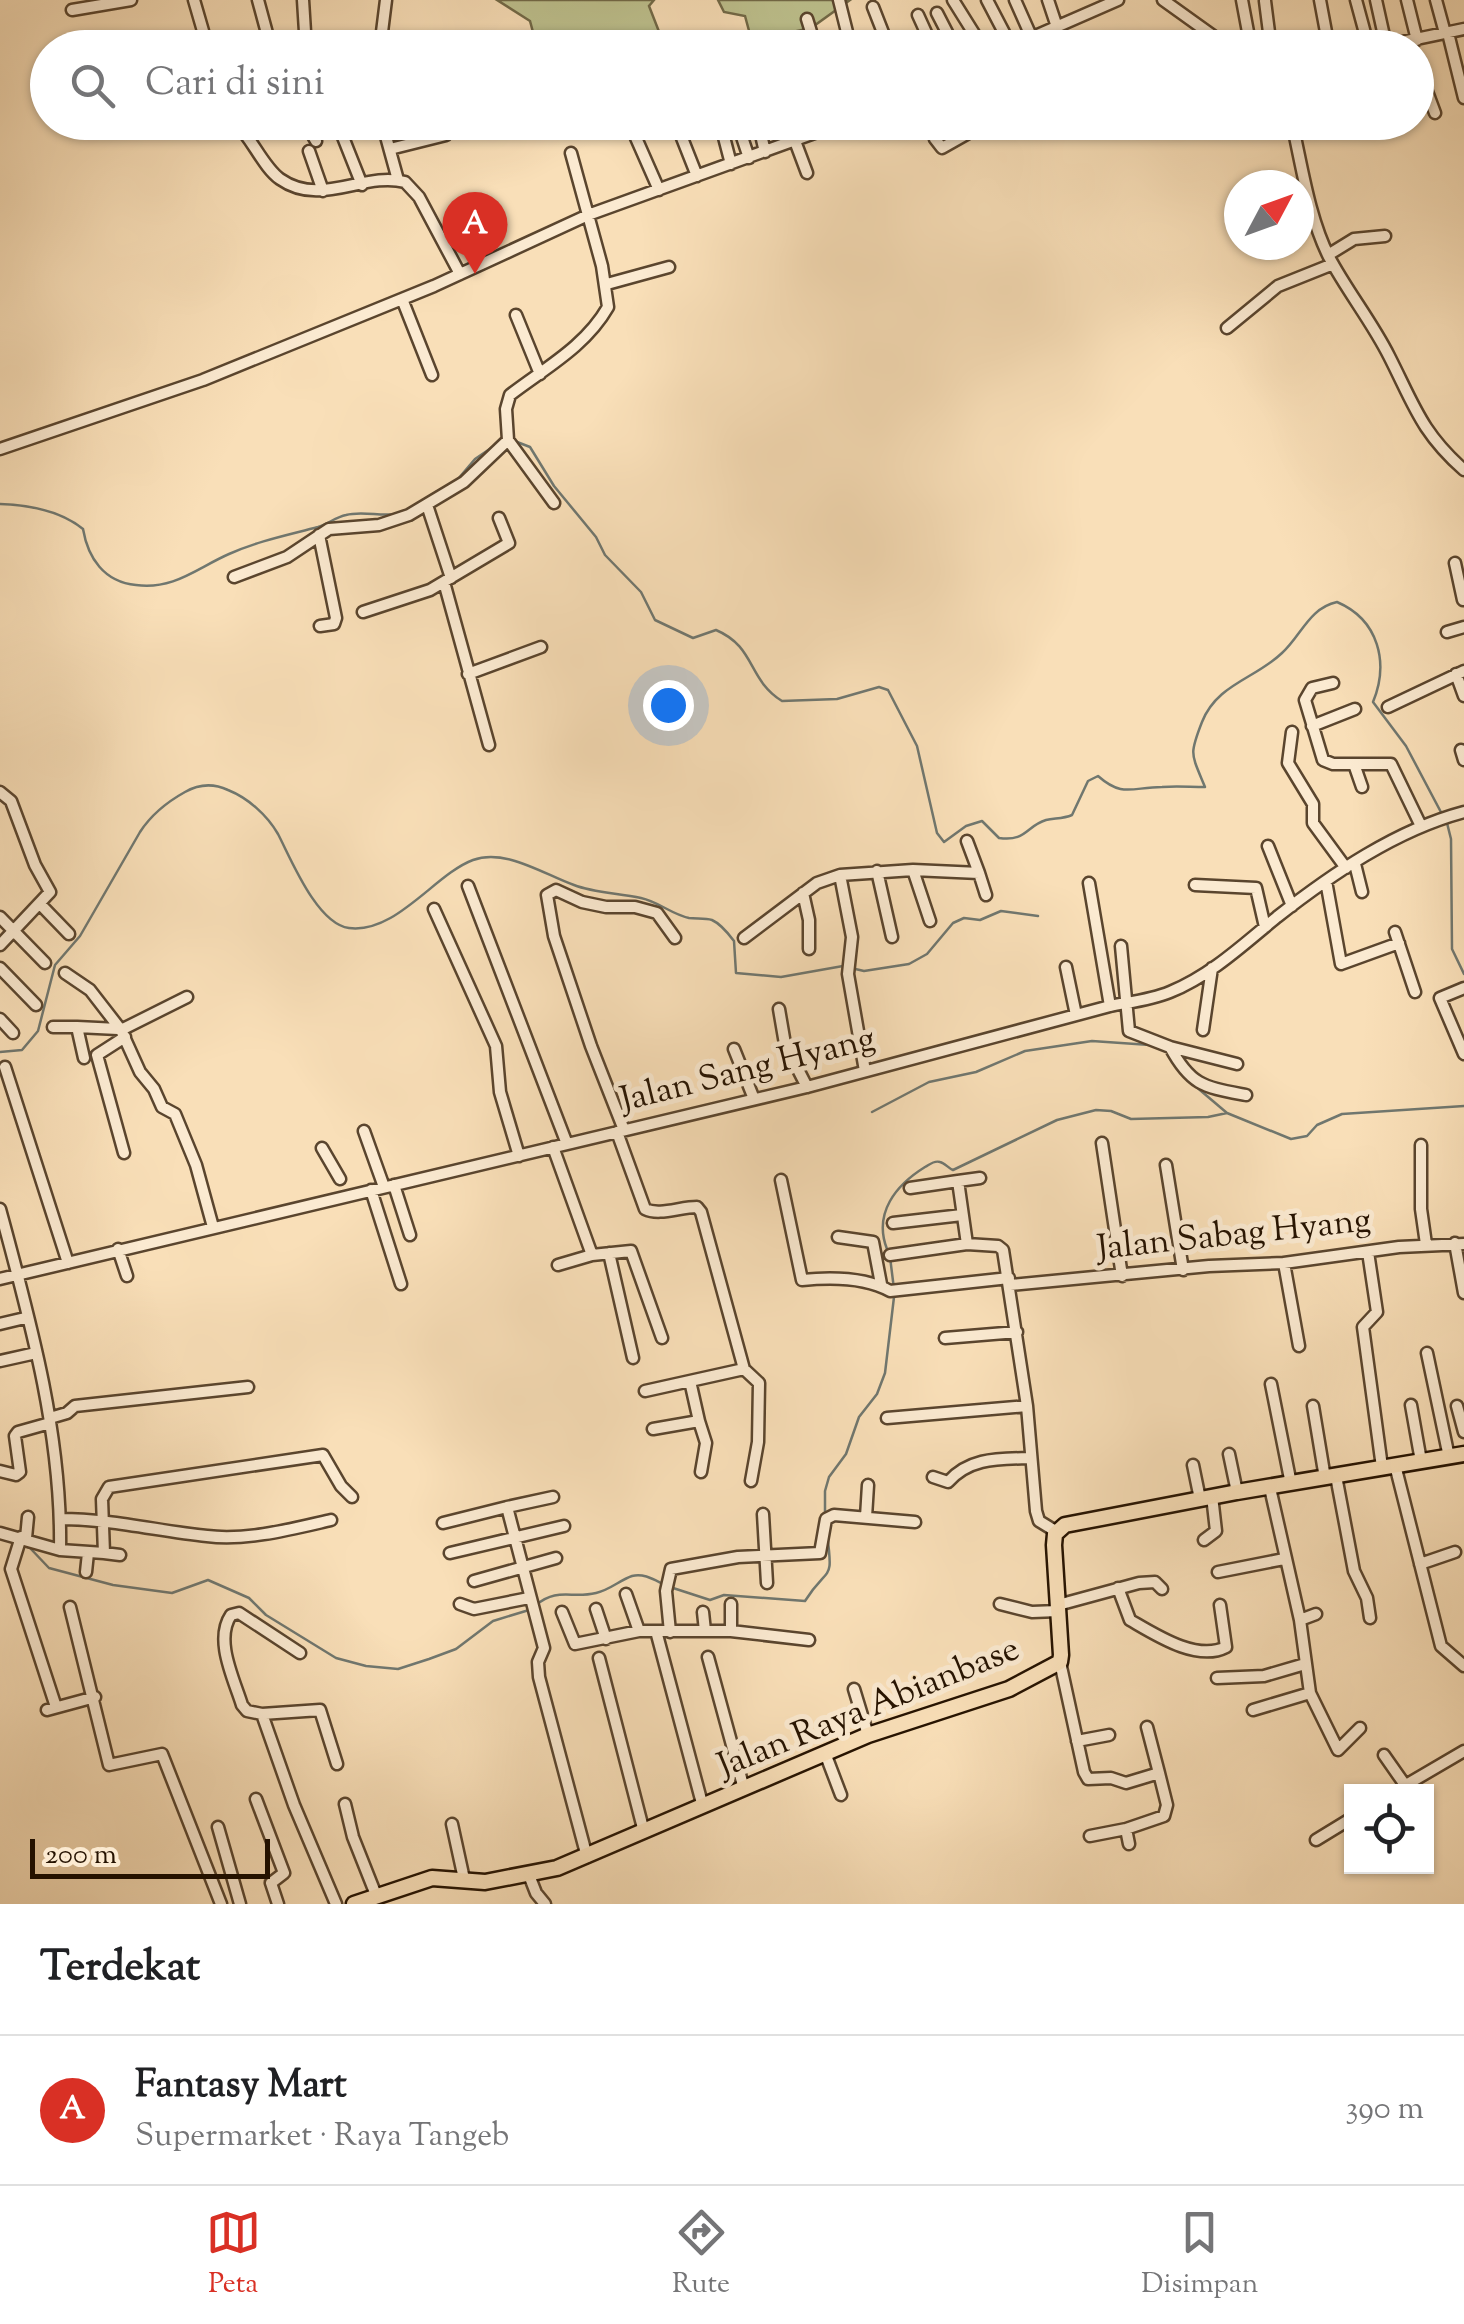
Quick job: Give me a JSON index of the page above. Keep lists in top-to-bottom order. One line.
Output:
{"streets":{"main road":["Jalan Raya Abianbase"],"street":["Jalan Sang Hyang","Jalan Sabag Hyang"]},"scale_bar":"200 m","north":"top right","page":{"search":"Cari di sini","pins":"A","scale":"200 m","heading":"Terdekat","list":[{"mark":"A","name":"Fantasy Mart","note":"Supermarket · Raya Tangeb","value":"390 m"}],"nav":["Peta","Rute","Disimpan"]}}
